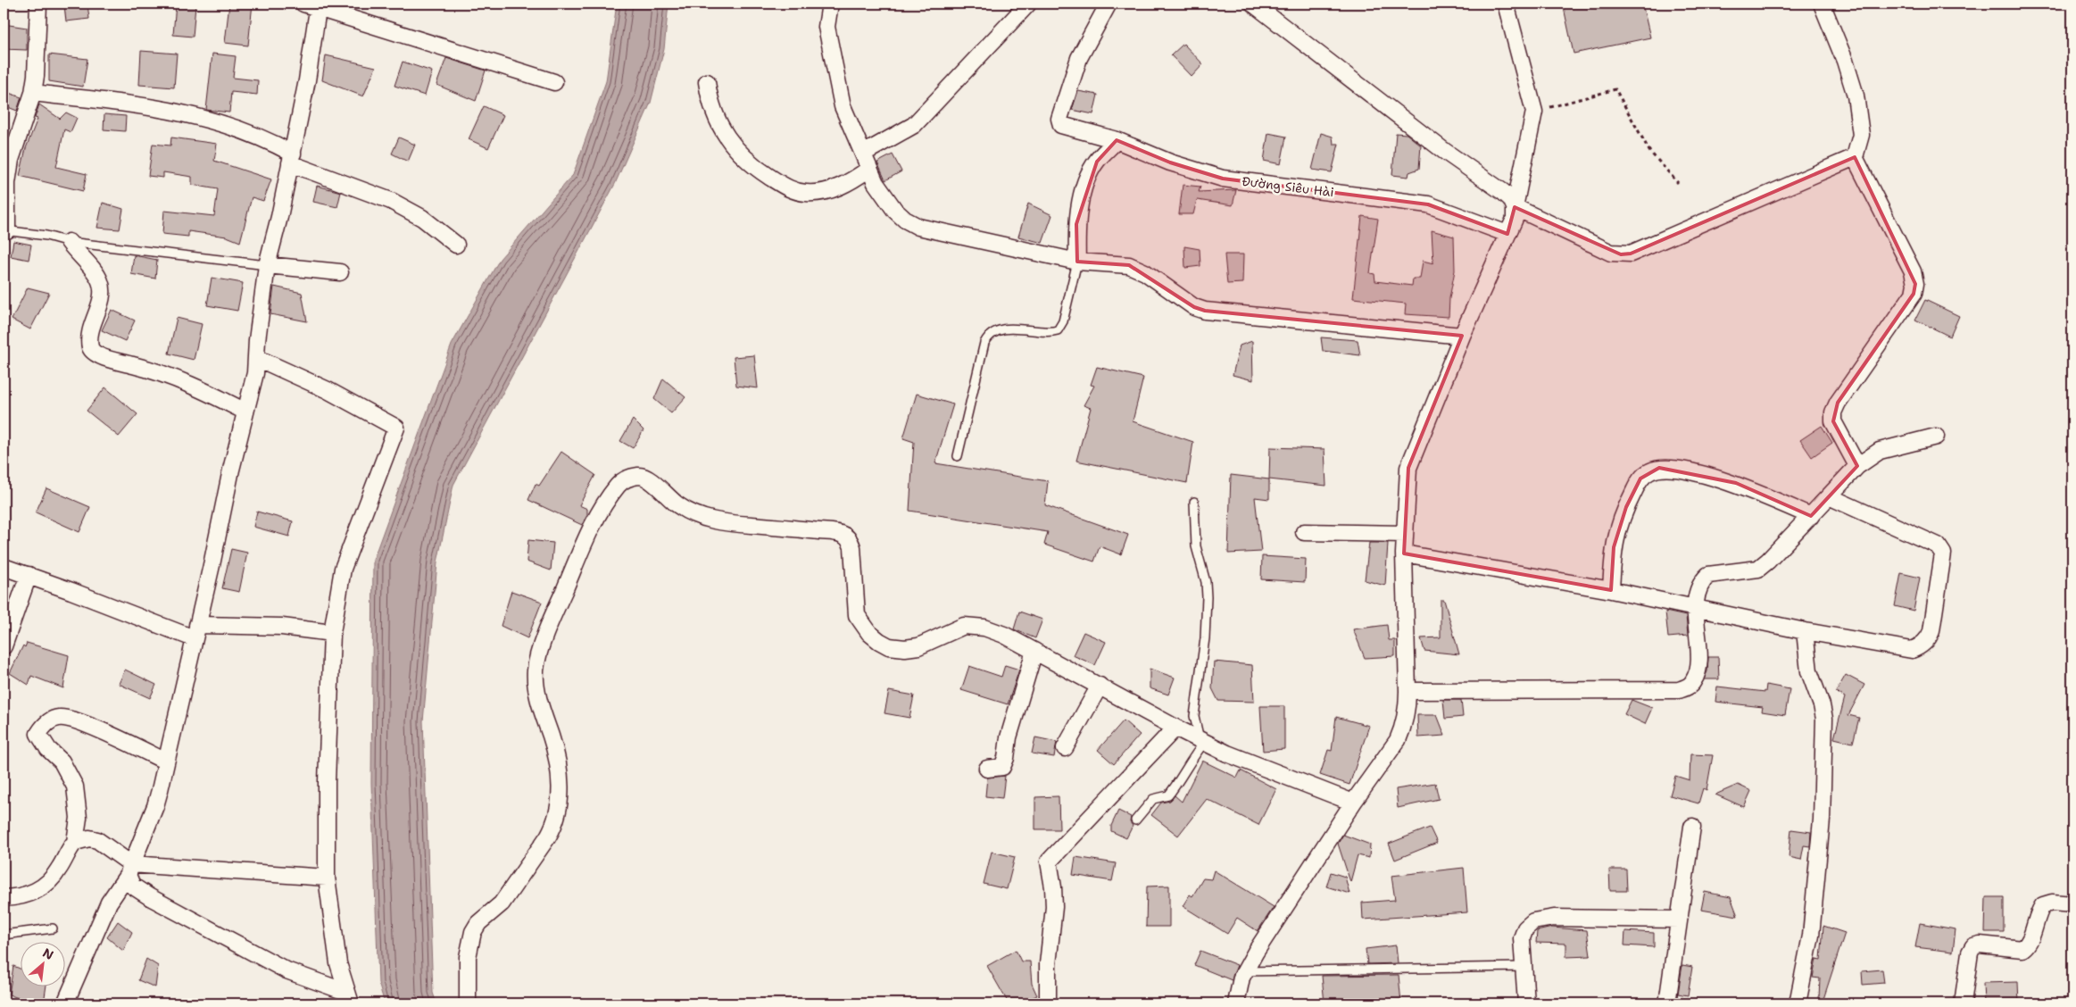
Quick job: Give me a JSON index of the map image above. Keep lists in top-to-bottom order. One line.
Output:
{"streets":{"street":["Đường Siêu Hài"]},"north":"top right"}
